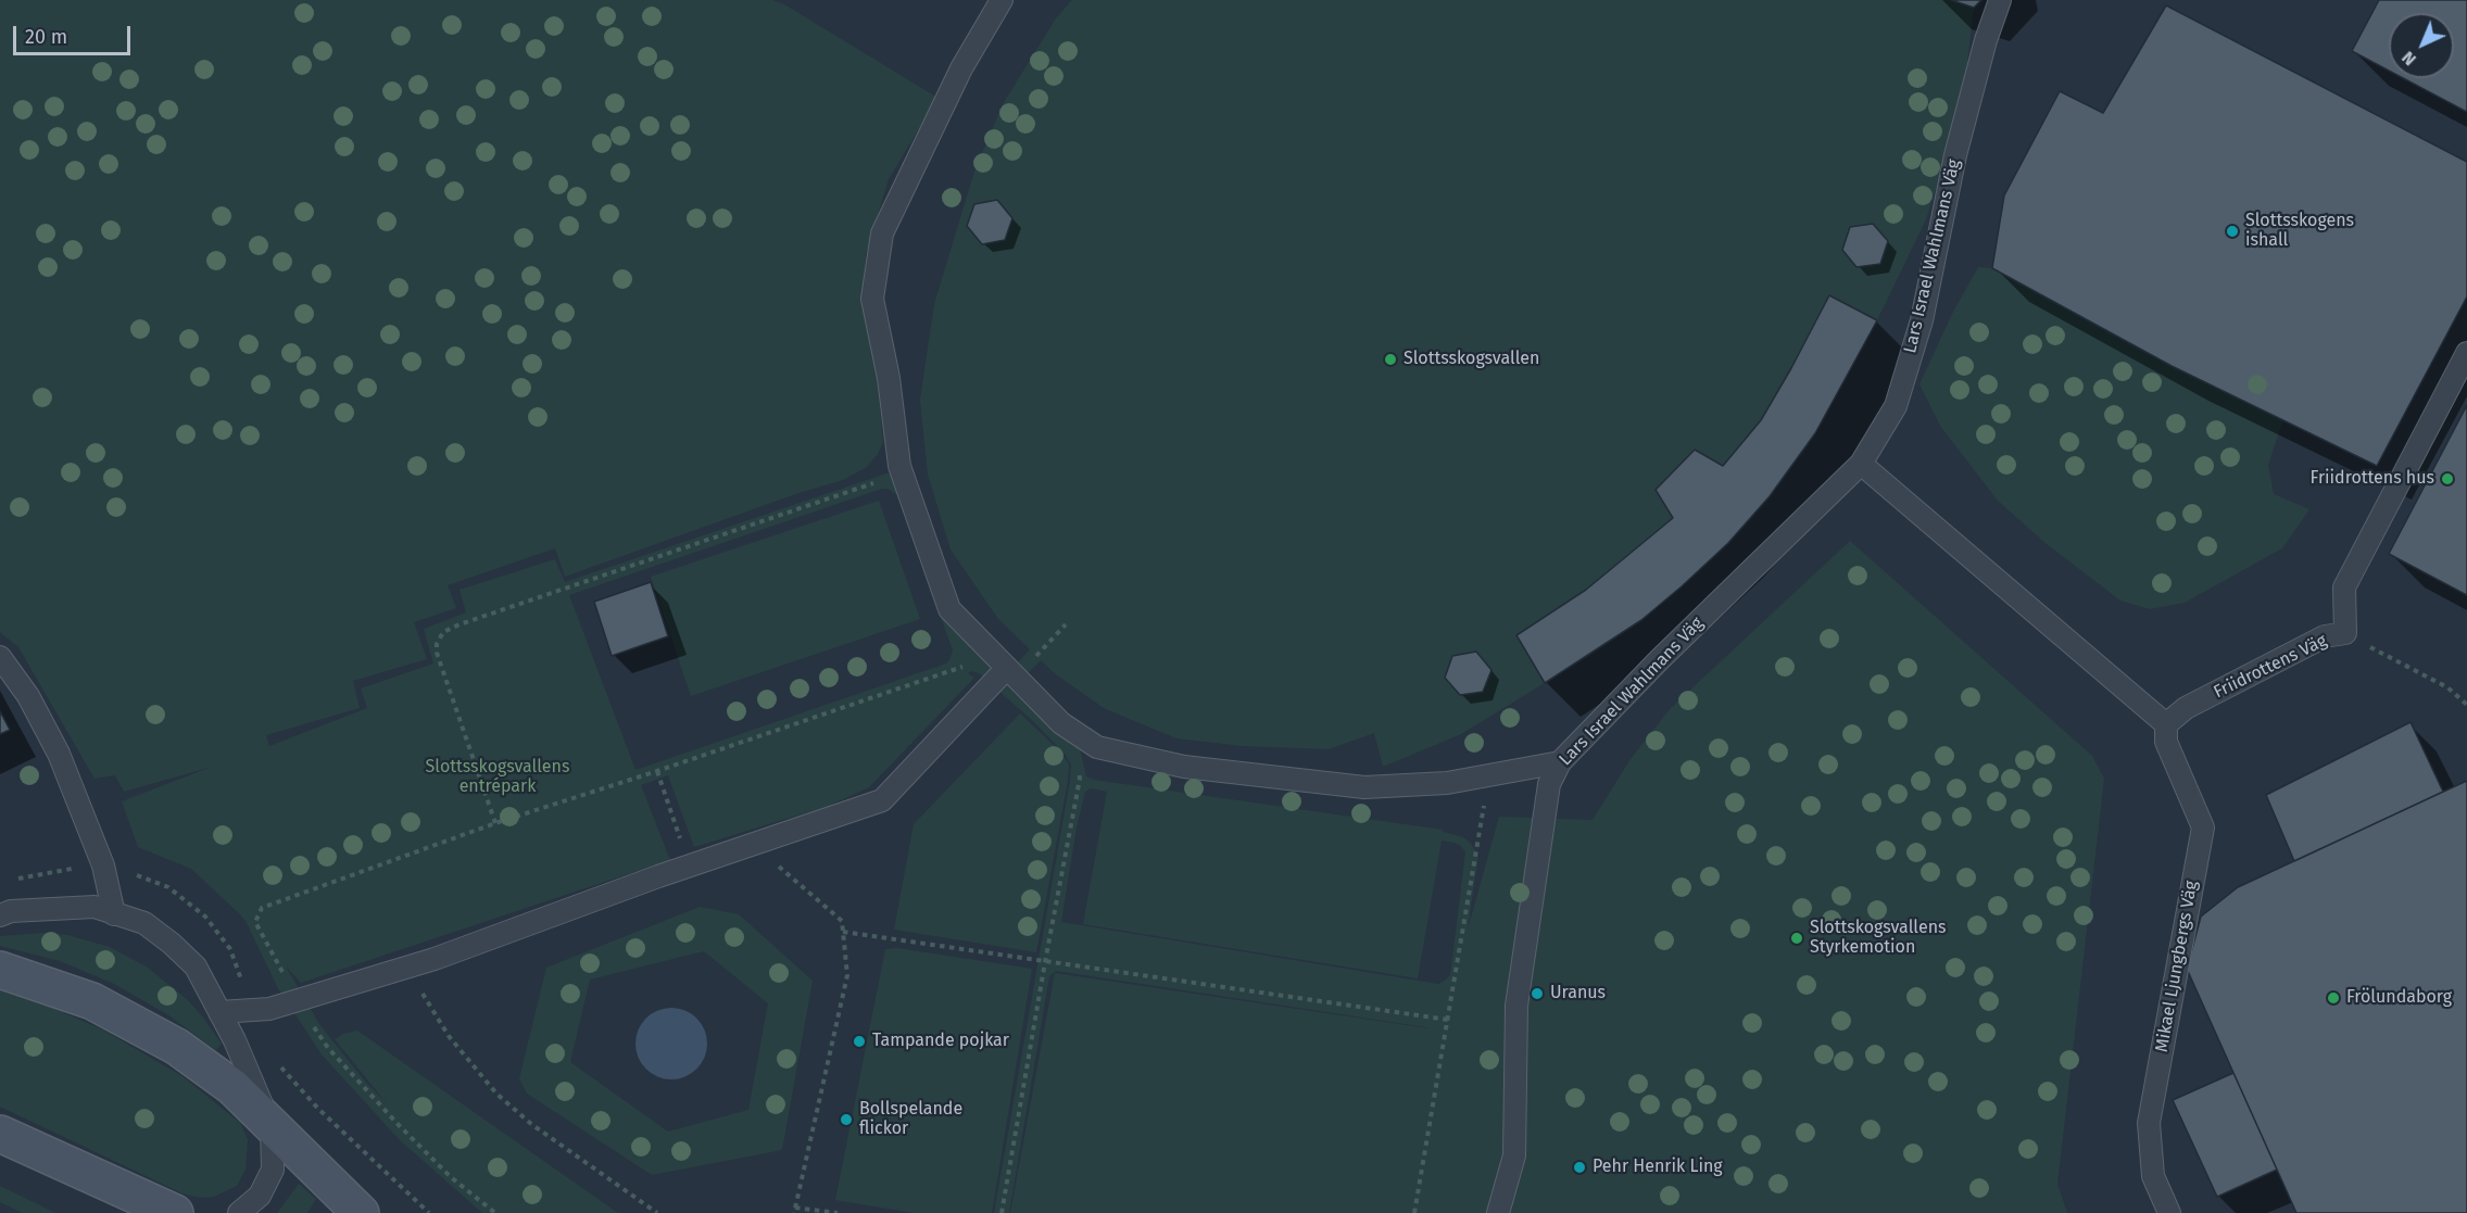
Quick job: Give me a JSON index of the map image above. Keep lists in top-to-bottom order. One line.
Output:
{"streets":{"lane":["Lars Israel Wahlmans Väg","Friidrottens Väg","Mikael Ljungbergs Väg"]},"crossings":[["Friidrottens Väg","Mikael Ljungbergs Väg"]],"parks":["Slottsskogsvallens entrépark"],"places":["Slottsskogens ishall","Slottsskogsvallen","Friidrottens hus","Slottskogsvallens Styrkemotion","Uranus","Frölundaborg","Tampande pojkar","Bollspelande flickor","Pehr Henrik Ling"],"scale_bar":"20 m","north":"bottom left"}
